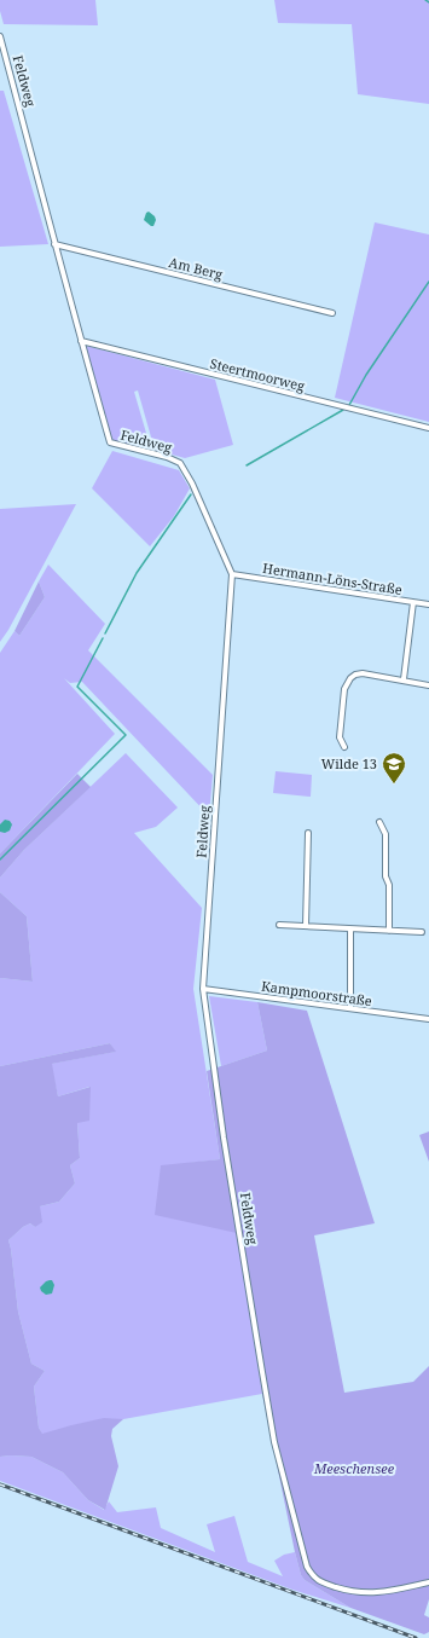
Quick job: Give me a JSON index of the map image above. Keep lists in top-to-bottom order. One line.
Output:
{"streets":{"street":["Feldweg","Am Berg","Steertmoorweg","Hermann-Löns-Straße","Kampmoorstraße"]},"crossings":[["Feldweg","Am Berg"],["Feldweg","Steertmoorweg"],["Feldweg","Hermann-Löns-Straße"],["Feldweg","Kampmoorstraße"]],"parks":["Meeschensee"],"places":{"school or university":["Wilde 13"]}}
